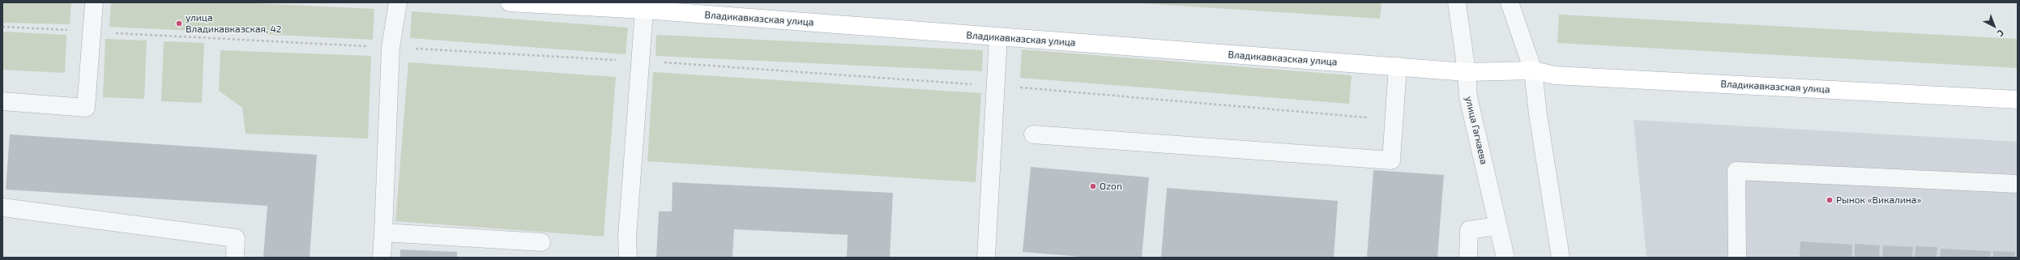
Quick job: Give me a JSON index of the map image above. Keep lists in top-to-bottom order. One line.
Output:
{"streets":{"main road":["Владикавказская улица"],"street":["улица Гагкаева"]},"crossings":[["Владикавказская улица","улица Гагкаева"]],"places":["улица Владикавказская, 42","Ozon","Рынок «Викалина»"],"north":"bottom right"}
